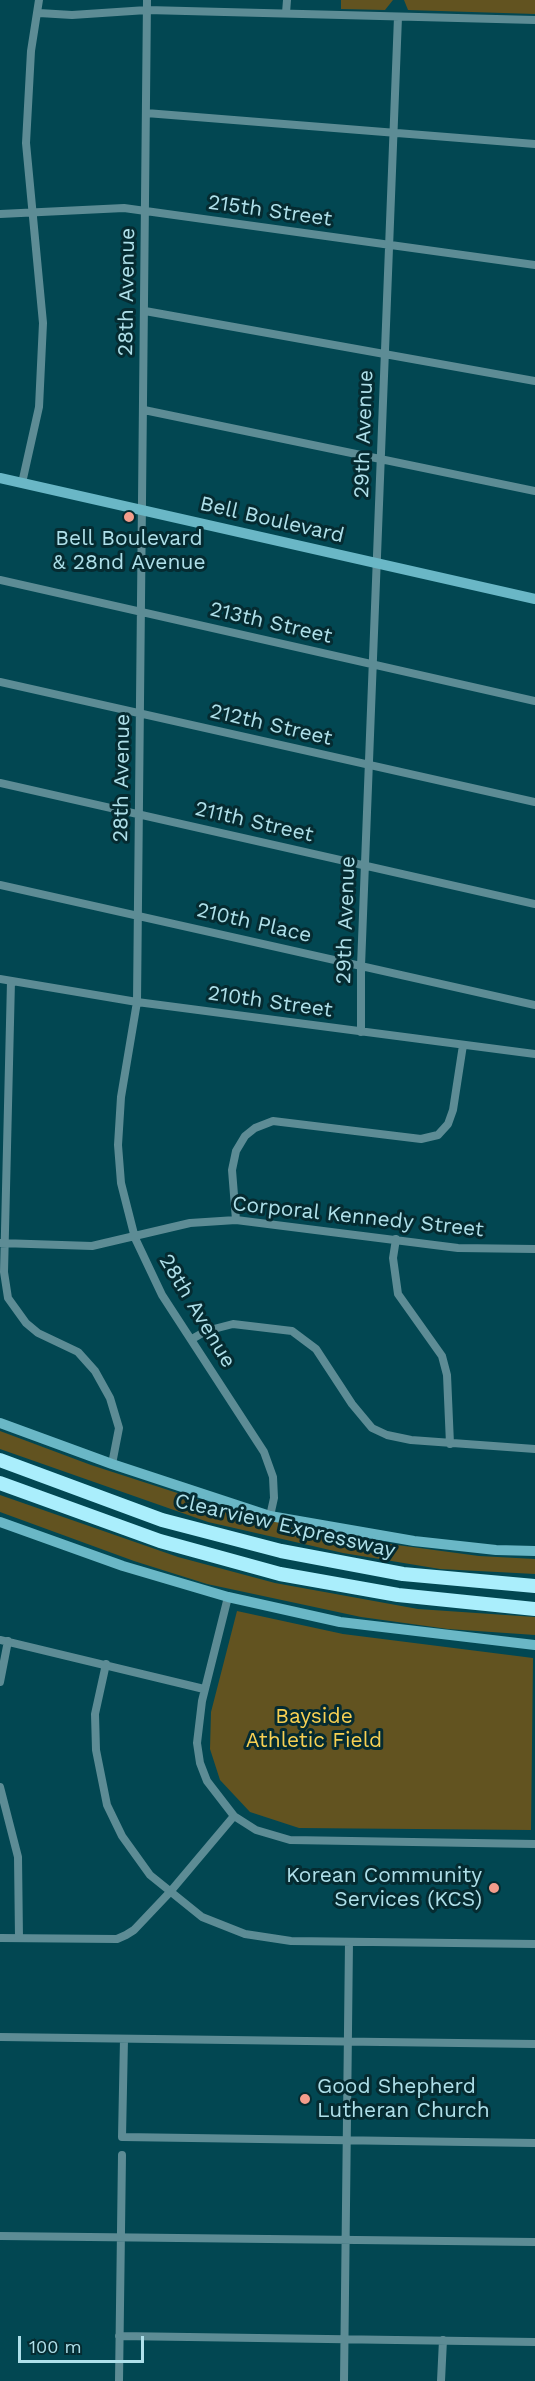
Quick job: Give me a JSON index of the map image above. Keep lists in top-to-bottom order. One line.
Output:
{"streets":{"highway":["Clearview Expressway"],"street":["215th Street","28th Avenue","29th Avenue","Bell Boulevard","213th Street","212th Street","211th Street","210th Place","210th Street","Corporal Kennedy Street"]},"crossings":[["215th Street","28th Avenue"],["215th Street","29th Avenue"],["28th Avenue","Bell Boulevard"],["28th Avenue","213th Street"],["28th Avenue","212th Street"],["28th Avenue","211th Street"],["28th Avenue","210th Place"],["28th Avenue","210th Street"],["28th Avenue","Corporal Kennedy Street"],["29th Avenue","Bell Boulevard"],["29th Avenue","213th Street"],["29th Avenue","212th Street"],["29th Avenue","211th Street"],["29th Avenue","210th Place"],["29th Avenue","210th Street"]],"parks":["Bayside Athletic Field"],"places":["Bell Boulevard & 28nd Avenue","Korean Community Services (KCS)","Good Shepherd Lutheran Church"],"scale_bar":"100 m"}
